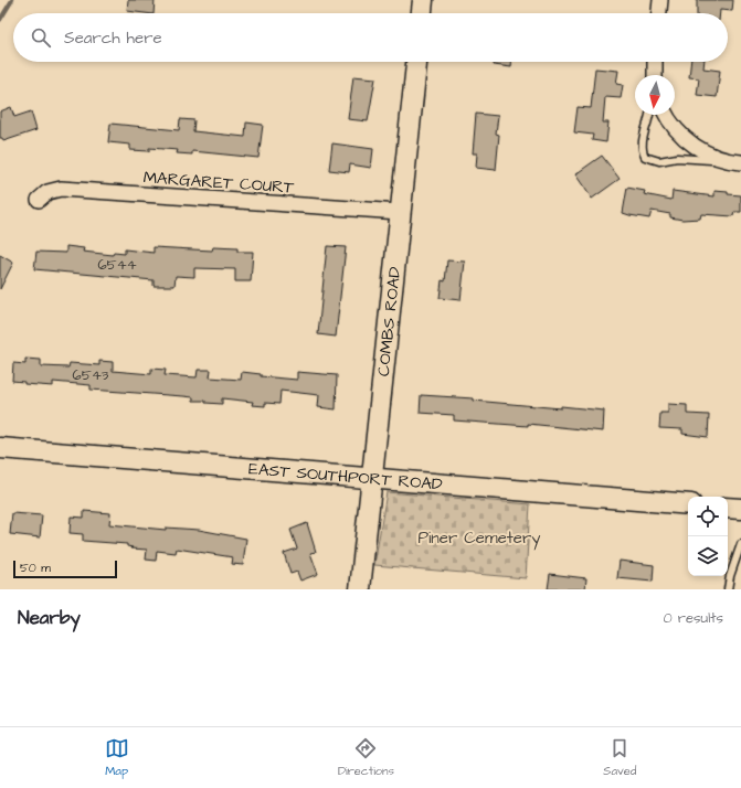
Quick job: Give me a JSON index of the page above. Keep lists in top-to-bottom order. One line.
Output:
{"streets":{"main road":["COMBS ROAD","EAST SOUTHPORT ROAD"],"street":["MARGARET COURT"]},"crossings":[["MARGARET COURT","COMBS ROAD"],["COMBS ROAD","EAST SOUTHPORT ROAD"]],"parks":["Piner Cemetery"],"house_numbers":["6544","6543"],"scale_bar":"50 m","north":"bottom","page":{"search":"Search here","scale":"50 m","heading":["Nearby","0 results"],"nav":["Map","Directions","Saved"]}}
